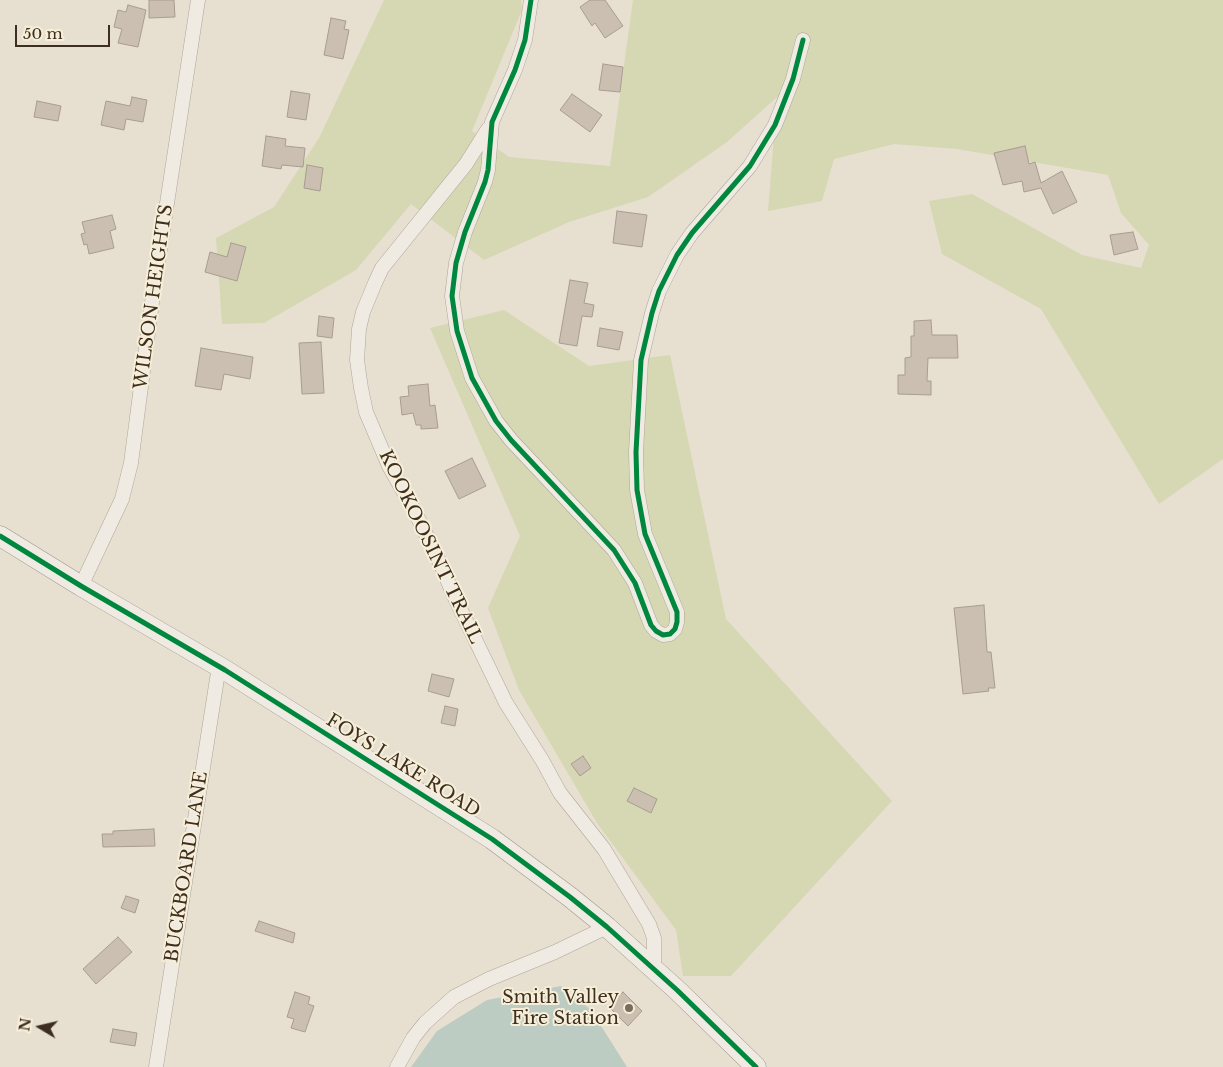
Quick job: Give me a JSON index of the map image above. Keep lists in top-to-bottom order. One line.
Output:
{"streets":{"street":["WILSON HEIGHTS","KOOKOOSINT TRAIL","FOYS LAKE ROAD","BUCKBOARD LANE"]},"crossings":[["WILSON HEIGHTS","FOYS LAKE ROAD"],["KOOKOOSINT TRAIL","FOYS LAKE ROAD"],["FOYS LAKE ROAD","BUCKBOARD LANE"]],"places":["Smith Valley Fire Station"],"scale_bar":"50 m","north":"left"}
